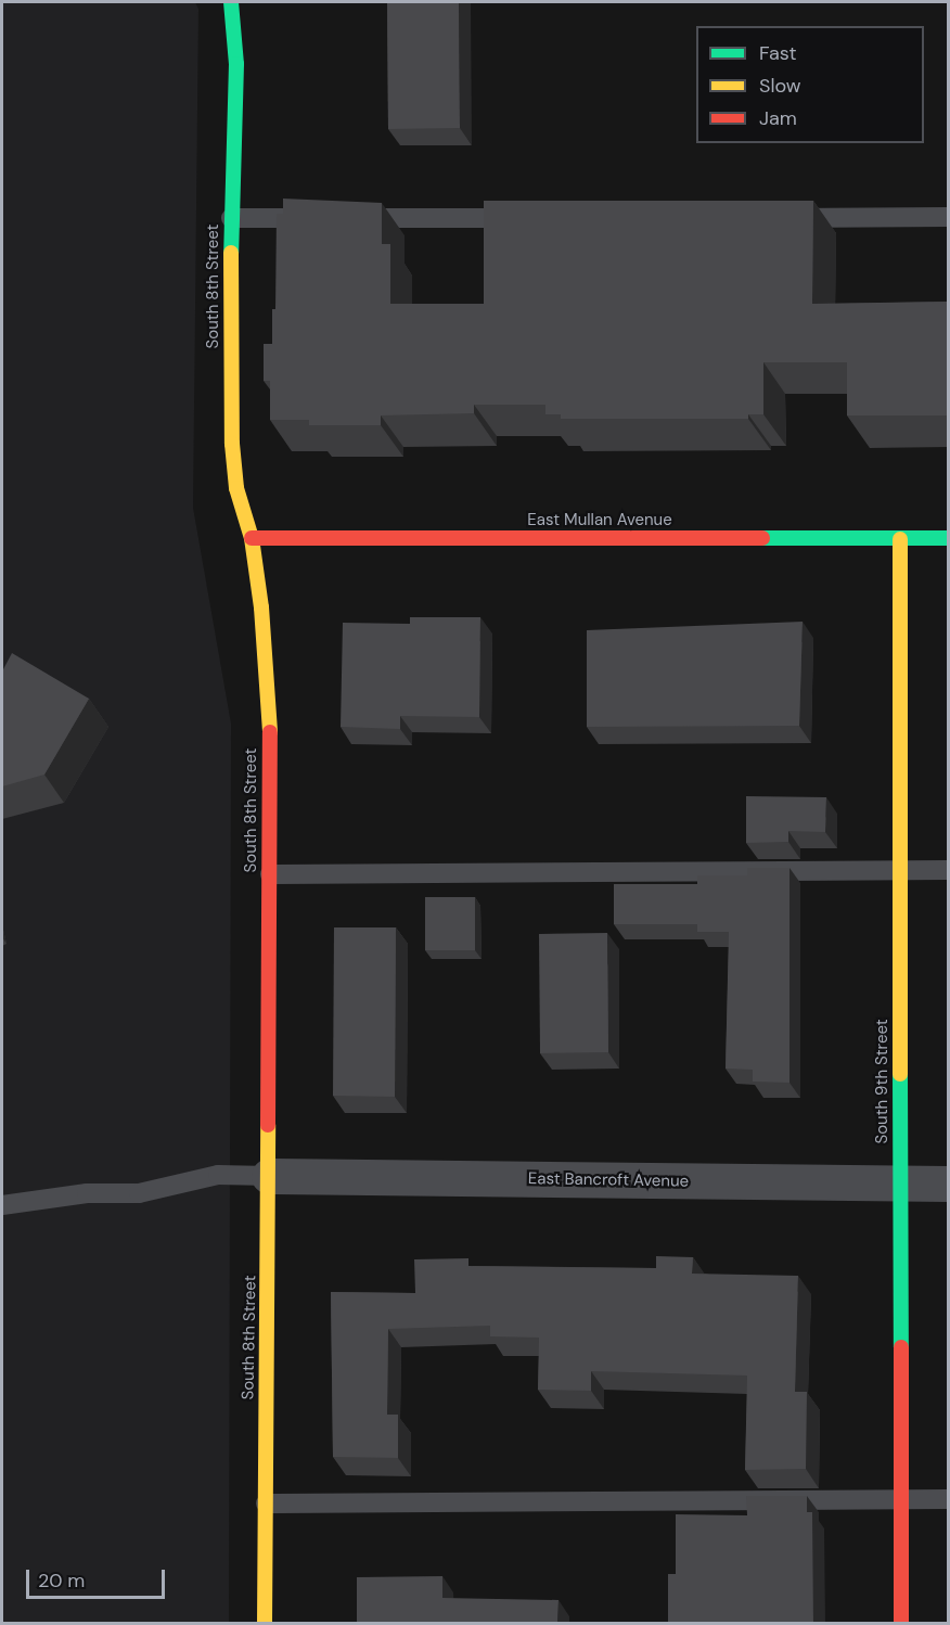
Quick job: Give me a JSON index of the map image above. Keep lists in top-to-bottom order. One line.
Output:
{"streets":{"street":["South 8th Street","East Mullan Avenue","South 9th Street","East Bancroft Avenue"]},"crossings":[["South 8th Street","East Mullan Avenue"],["South 8th Street","East Bancroft Avenue"],["East Mullan Avenue","South 9th Street"],["South 9th Street","East Bancroft Avenue"]],"legend":["Fast","Slow","Jam"],"scale_bar":"20 m"}
